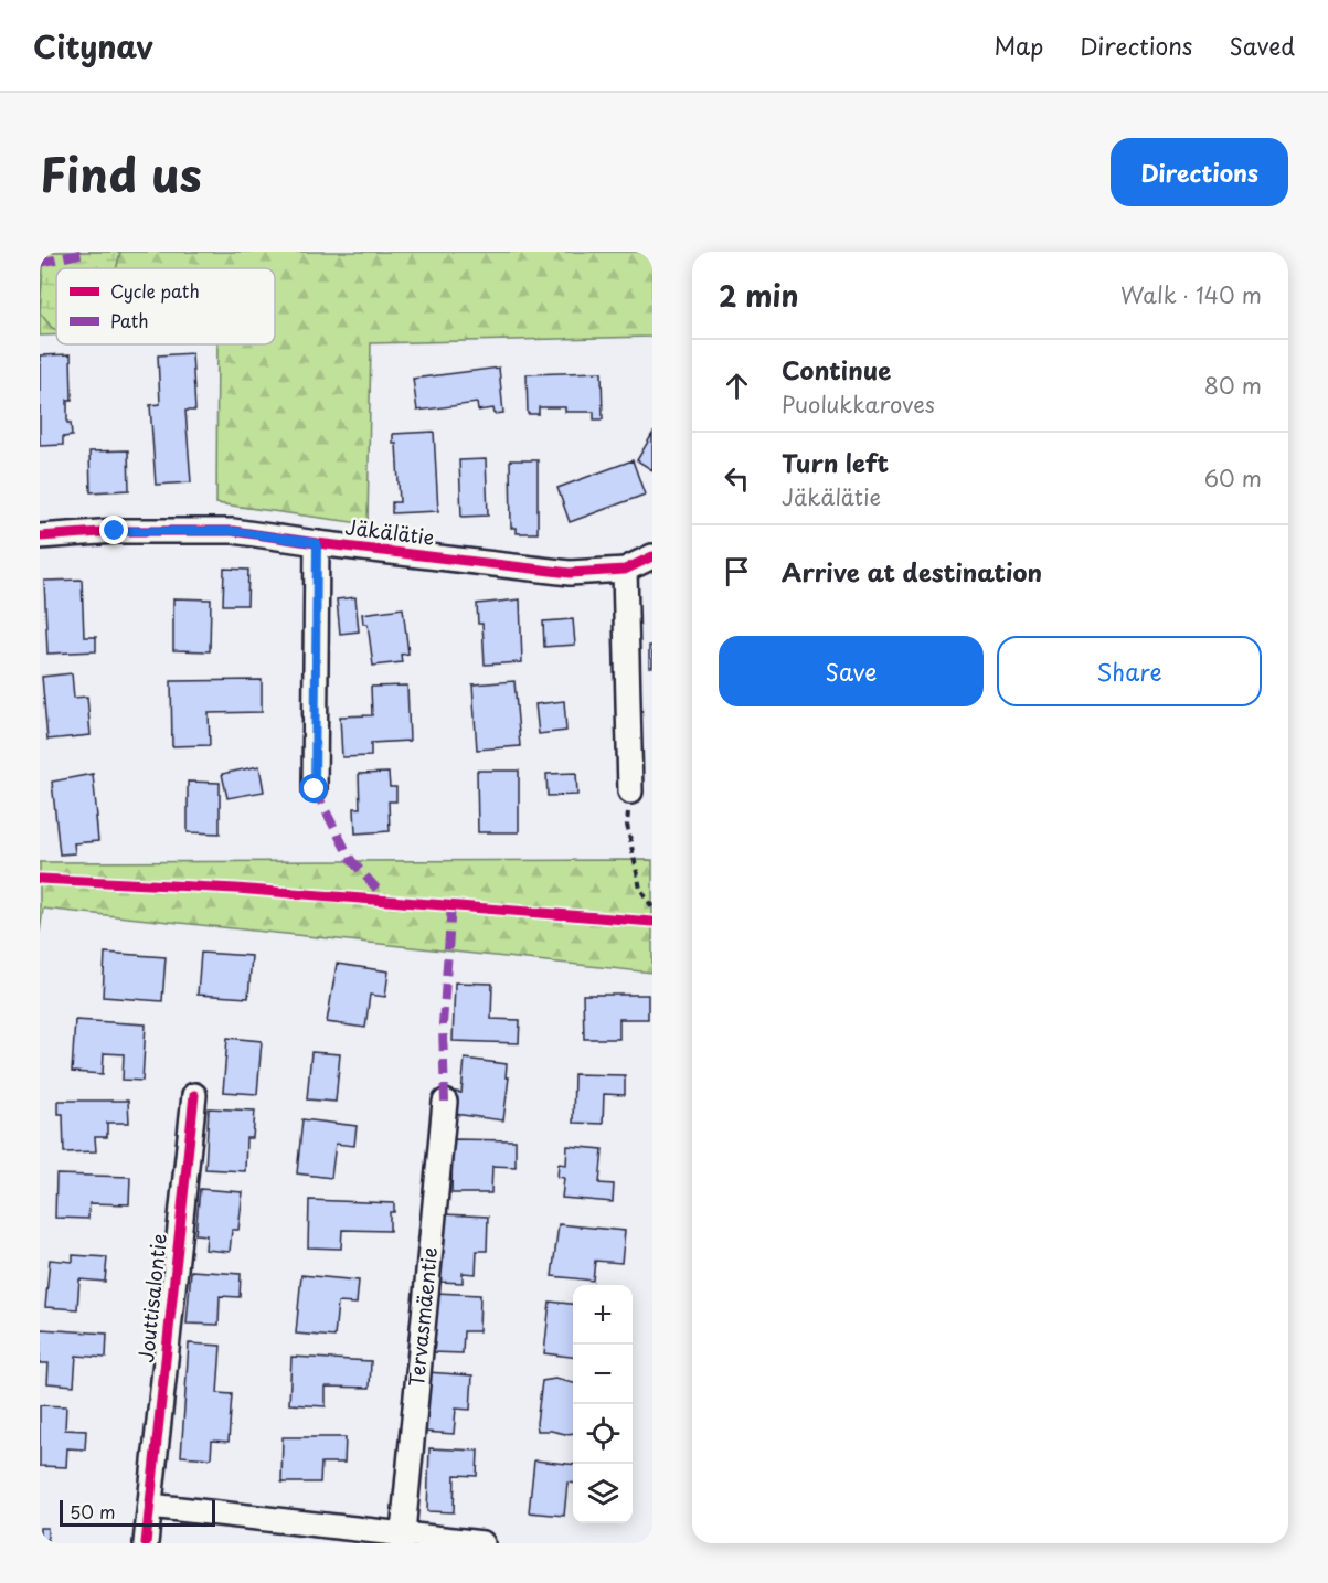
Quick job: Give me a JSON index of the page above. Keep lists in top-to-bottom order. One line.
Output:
{"streets":{"street":["Jäkälätie","Jouttisalontie","Tervasmäentie"]},"legend":["Cycle path","Path"],"scale_bar":"50 m","page":{"header":"Citynav","nav":["Map","Directions","Saved"],"title":"Find us","buttons":["Directions",["Save","Share"]],"heading":["2 min","Walk · 140 m"],"list":[["Continue","Puolukkaroves","80 m"],["Turn left","Jäkälätie","60 m"],"Arrive at destination"],"map_buttons":["+","−"],"scale":"50 m"}}
